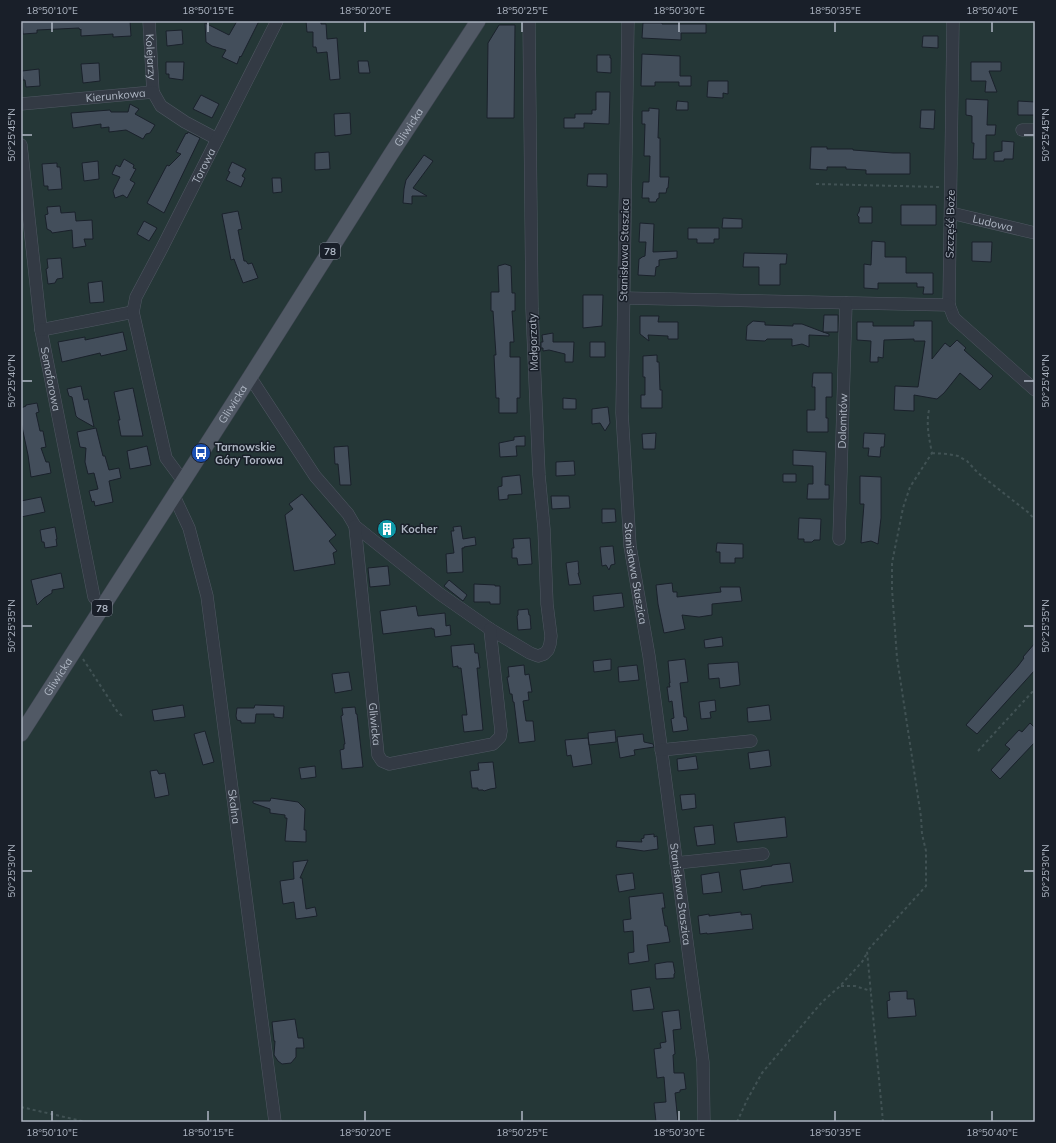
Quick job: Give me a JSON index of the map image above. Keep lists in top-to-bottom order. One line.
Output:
{"streets":{"main road":["Gliwicka","78"],"street":["Kolejarzy","Kierunkowa","Torowa","Ludowa","Szczęść Boże","Stanisława Staszica","Małgorzaty","Semaforowa","Dolomitów","Skalna"]},"crossings":[["Kolejarzy","Kierunkowa"],["Kierunkowa","Torowa"],["Gliwicka","Torowa"],["Gliwicka","Małgorzaty"],["Gliwicka","Semaforowa"],["Gliwicka","Skalna"],["Ludowa","Szczęść Boże"]],"places":{"bus stop":["Tarnowskie Góry Torowa"],"building":["Kocher"]},"coordinates":["18°50'10\"E","18°50'15\"E","18°50'20\"E","18°50'25\"E","18°50'30\"E","18°50'35\"E","18°50'40\"E","50°25'45\"N","50°25'40\"N","50°25'35\"N","50°25'30\"N"]}
